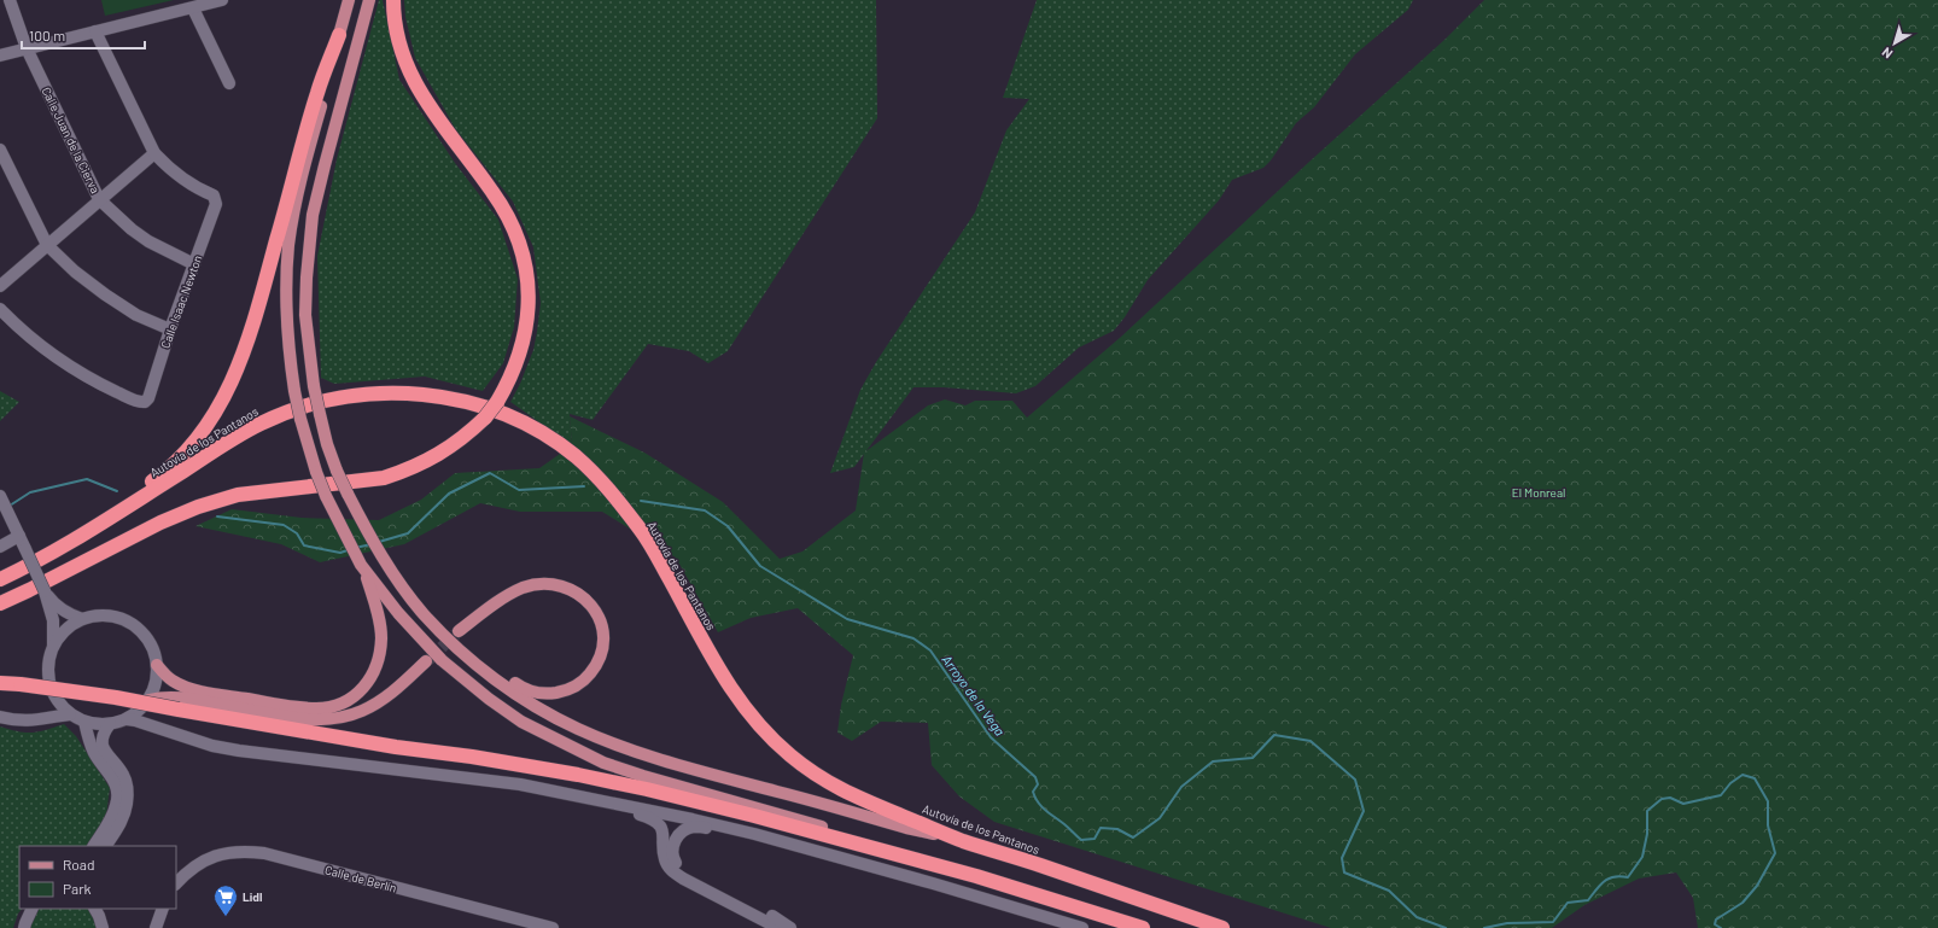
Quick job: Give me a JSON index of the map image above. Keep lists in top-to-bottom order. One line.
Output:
{"streets":{"highway":["Autovía de los Pantanos"],"street":["Calle Juan de la Cierva","Calle Isaac Newton","Calle de Berlín"]},"crossings":[["Calle Juan de la Cierva","Calle Isaac Newton"]],"water":["Arroyo de la Vega"],"parks":["El Monreal"],"places":{"supermarket":["Lidl"]},"legend":["Road","Park"],"scale_bar":"100 m","north":"bottom left"}
